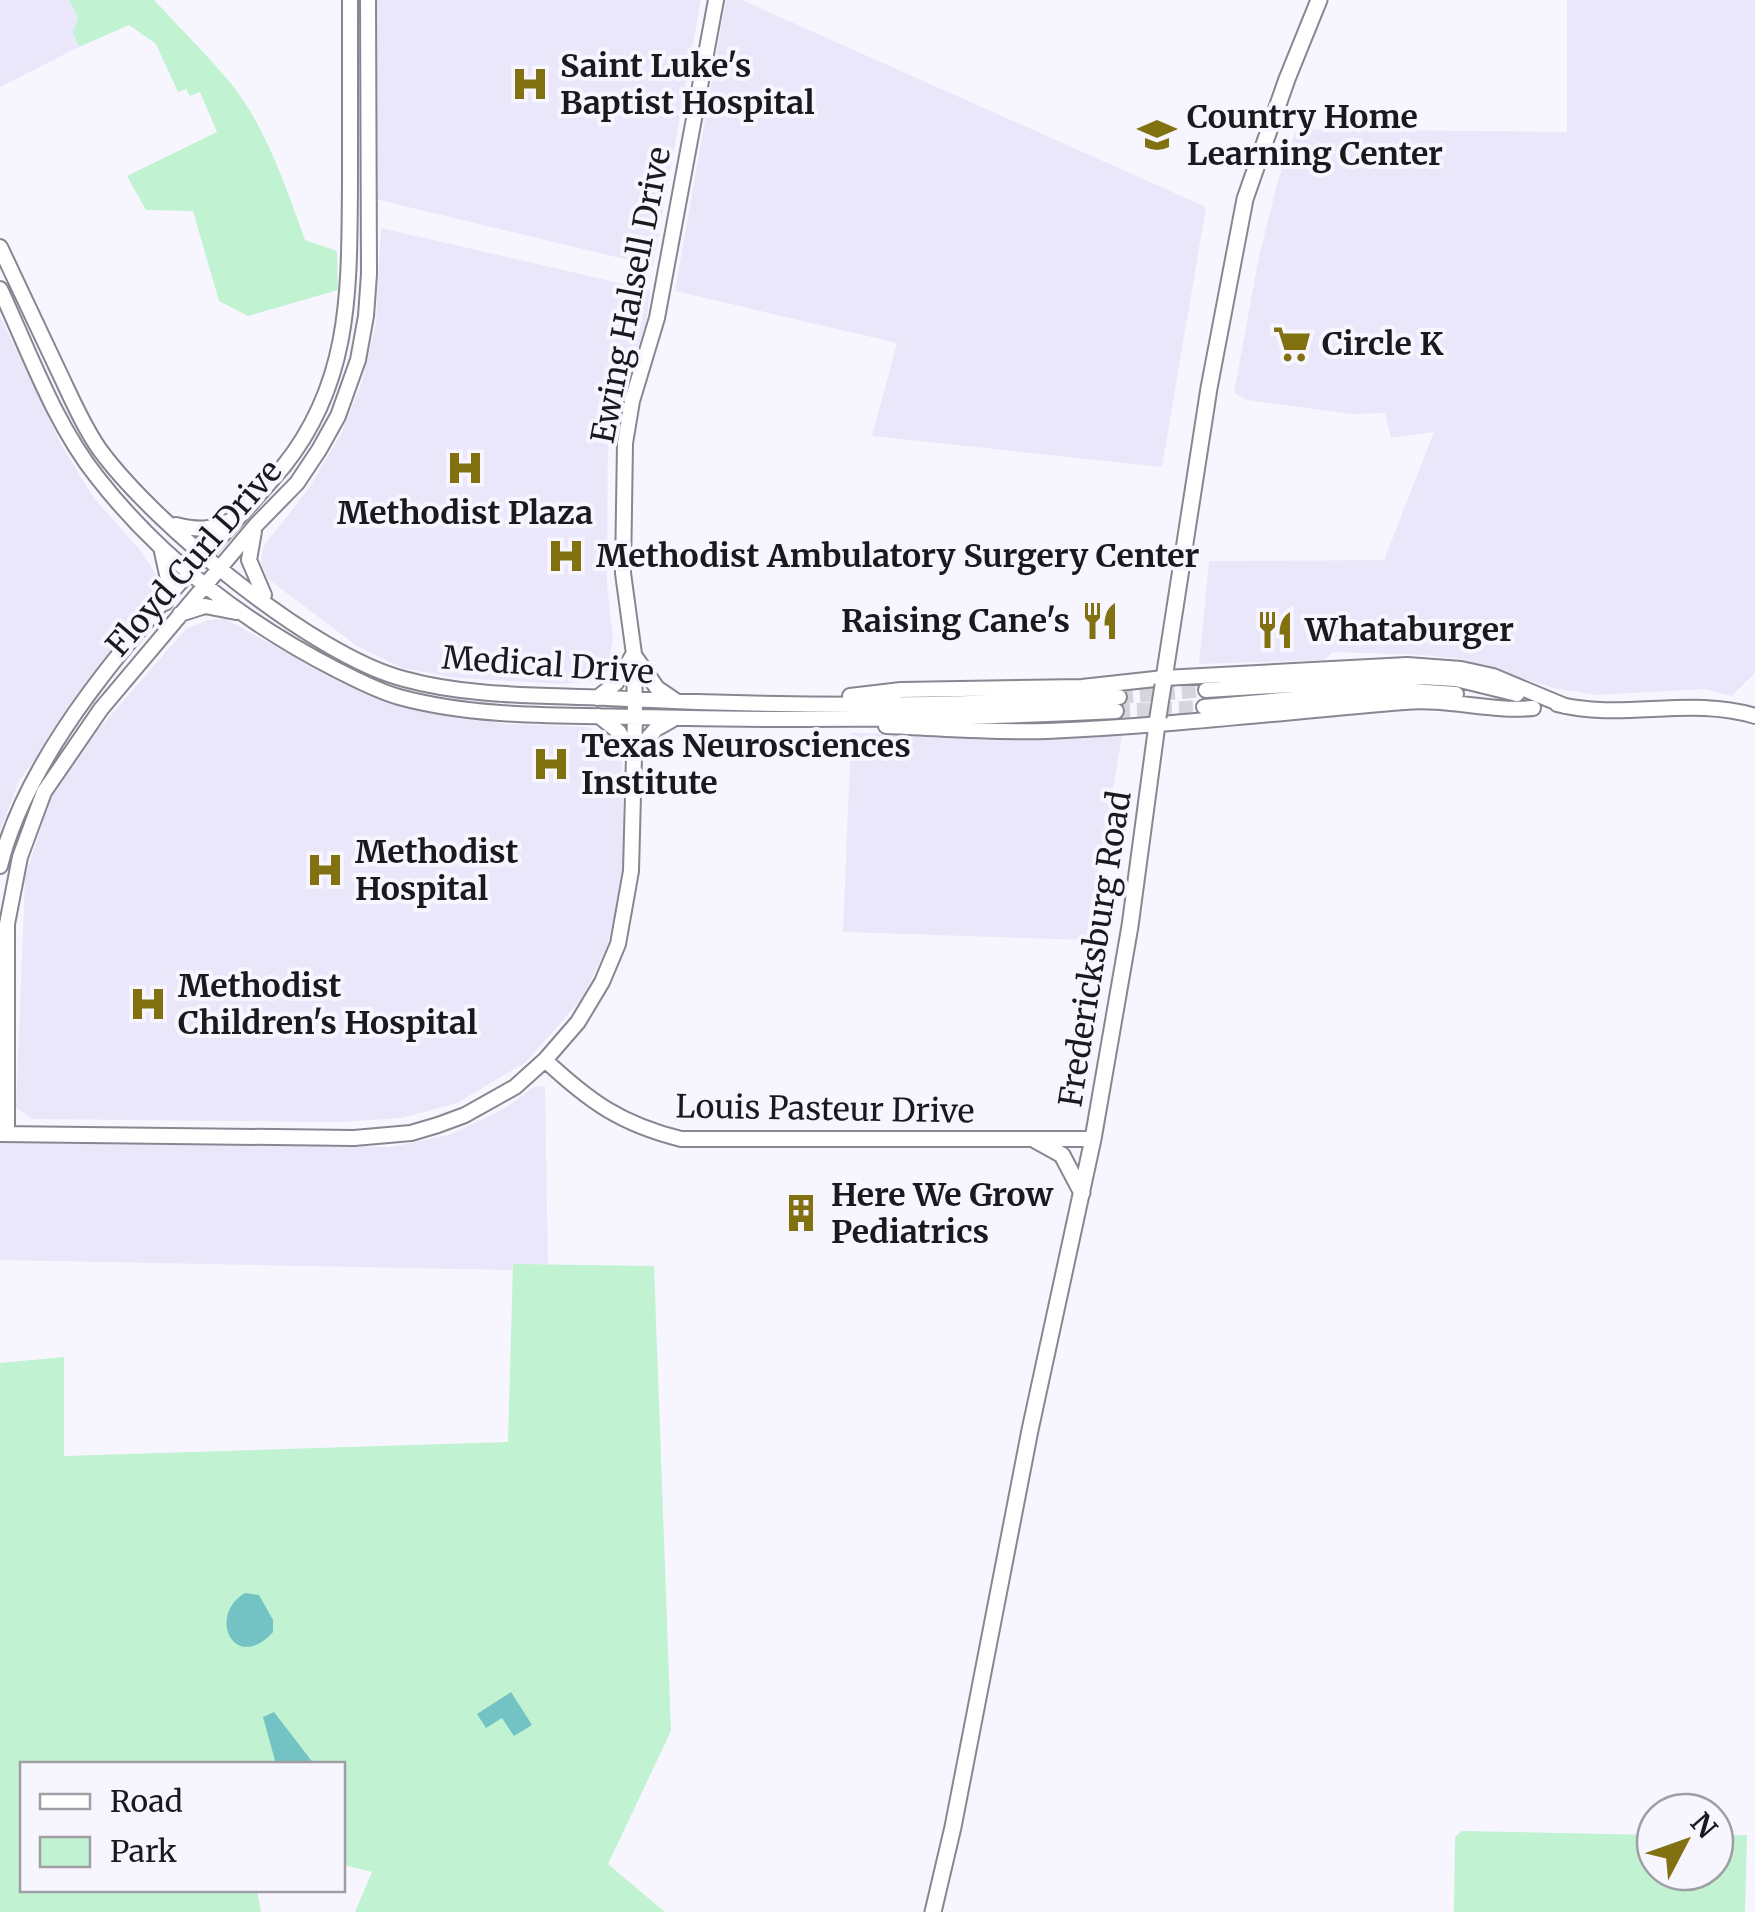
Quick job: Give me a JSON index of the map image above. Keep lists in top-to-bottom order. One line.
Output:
{"streets":{"main road":["Fredericksburg Road"],"street":["Ewing Halsell Drive","Floyd Curl Drive","Medical Drive","Louis Pasteur Drive"]},"crossings":[["Ewing Halsell Drive","Medical Drive"],["Ewing Halsell Drive","Louis Pasteur Drive"],["Floyd Curl Drive","Medical Drive"],["Fredericksburg Road","Louis Pasteur Drive"]],"places":{"hospital":["Saint Luke's Baptist Hospital","Methodist Plaza","Methodist Ambulatory Surgery Center","Texas Neurosciences Institute","Methodist Hospital","Methodist Children's Hospital"],"school or university":["Country Home Learning Center"],"supermarket":["Circle K"],"restaurant":["Raising Cane's","Whataburger"],"building":["Here We Grow Pediatrics"]},"legend":["Road","Park"],"north":"top right"}
